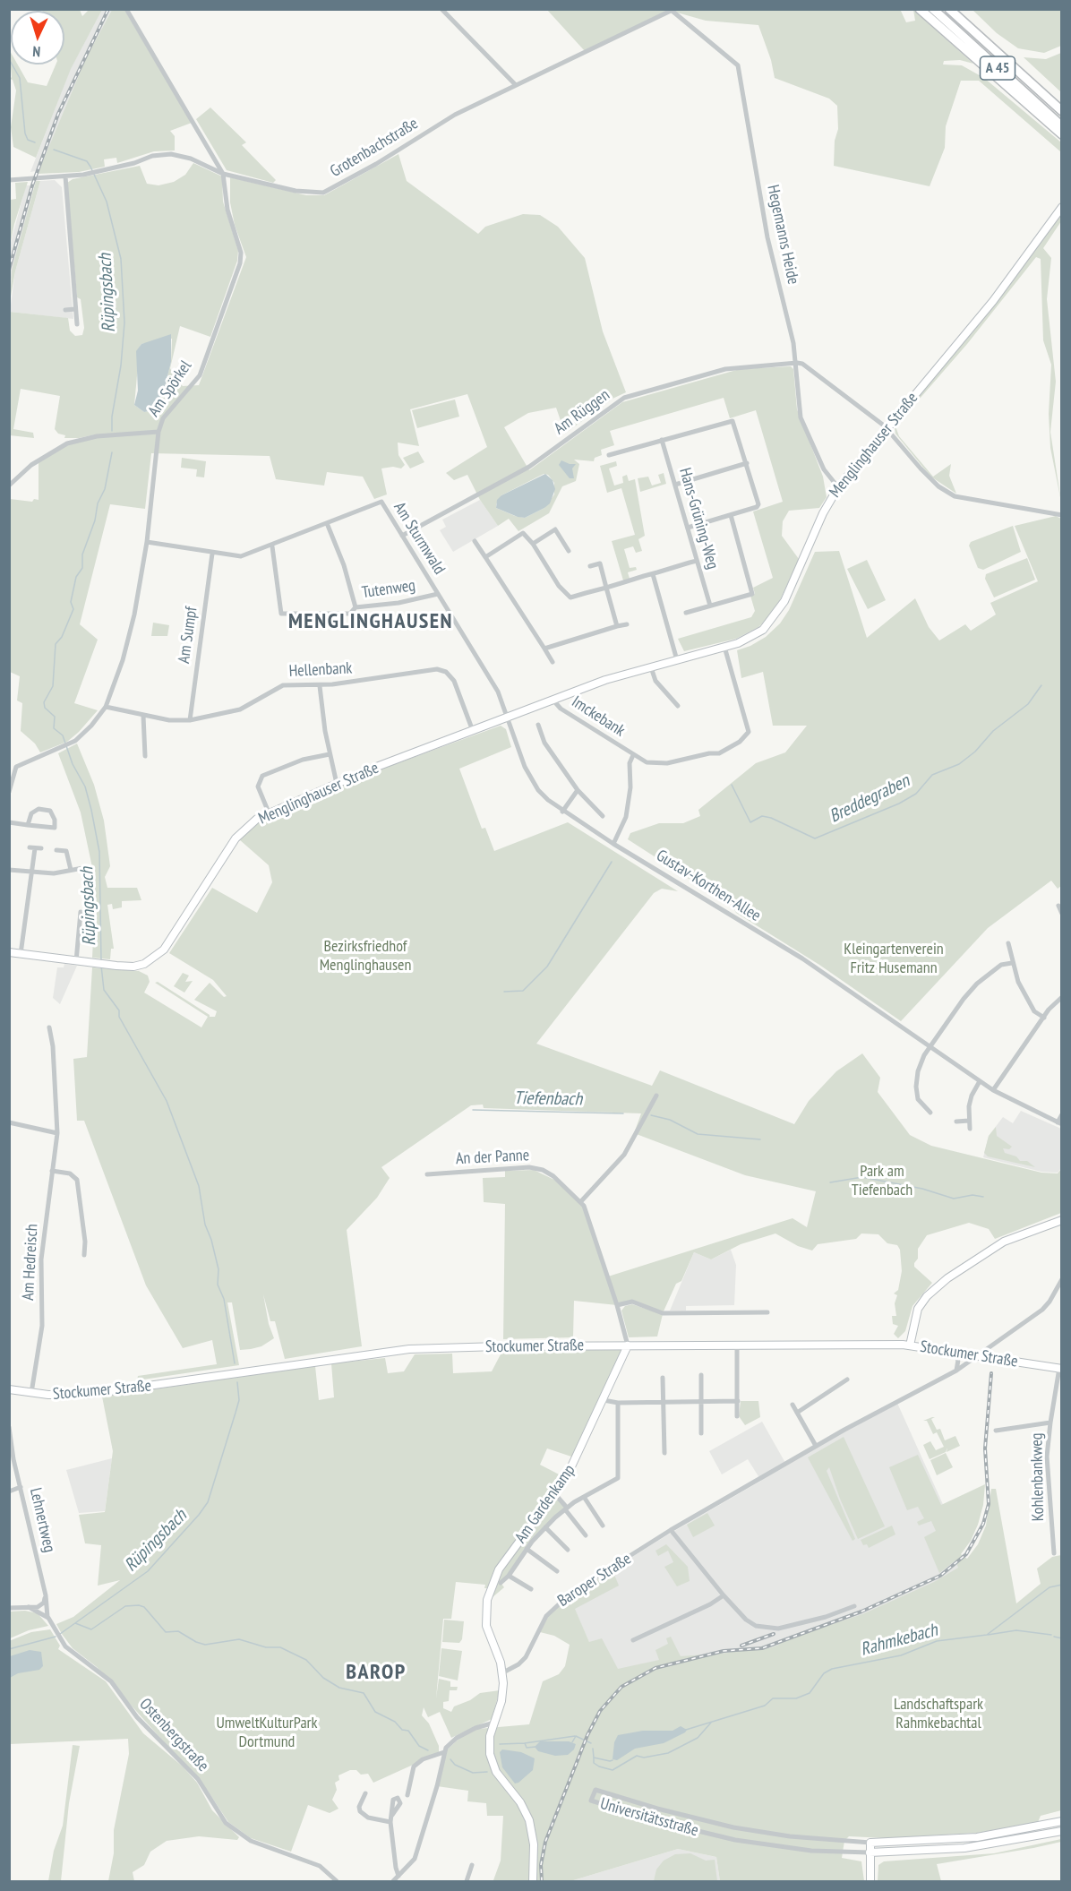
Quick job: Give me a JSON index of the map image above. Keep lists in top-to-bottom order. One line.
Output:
{"streets":{"highway":["A 45"],"street":["Grotenbachstraße","Hegemanns Heide","Am Spörkel","Am Rüggen","Menglinghauser Straße","Hans-Grüning-Weg","Am Sturmwald","Tutenweg","Am Sumpf","Hellenbank","Imckebank","Gustav-Korthen-Allee","An der Panne","Am Hedreisch","Stockumer Straße","Kohlenbankweg","Am Gardenkamp","Lehnertweg","Baroper Straße","Ostenbergstraße","Universitätsstraße"]},"crossings":[["Grotenbachstraße","Hegemanns Heide"],["Grotenbachstraße","Am Spörkel"],["Hegemanns Heide","Am Rüggen"],["Hegemanns Heide","Menglinghauser Straße"],["Am Spörkel","Am Sturmwald"],["Am Spörkel","Hellenbank"],["Am Rüggen","Am Sturmwald"],["Menglinghauser Straße","Am Sturmwald"],["Menglinghauser Straße","Hellenbank"],["Menglinghauser Straße","Imckebank"],["Menglinghauser Straße","Gustav-Korthen-Allee"],["Am Sturmwald","Tutenweg"],["Am Sturmwald","Am Sumpf"],["Am Sturmwald","Gustav-Korthen-Allee"],["Am Sumpf","Hellenbank"],["Imckebank","Gustav-Korthen-Allee"],["Am Hedreisch","Stockumer Straße"],["Stockumer Straße","Kohlenbankweg"],["Stockumer Straße","Am Gardenkamp"],["Stockumer Straße","Baroper Straße"],["Am Gardenkamp","Baroper Straße"],["Lehnertweg","Ostenbergstraße"]],"districts":["MENGLINGHAUSEN","BAROP"],"water":["Rüpingsbach","Breddegraben","Tiefenbach","Rahmkebach"],"parks":["Bezirksfriedhof Menglinghausen","Kleingartenverein Fritz Husemann","Park am Tiefenbach","Landschaftspark Rahmkebachtal","UmweltKulturPark Dortmund"],"north":"bottom"}
